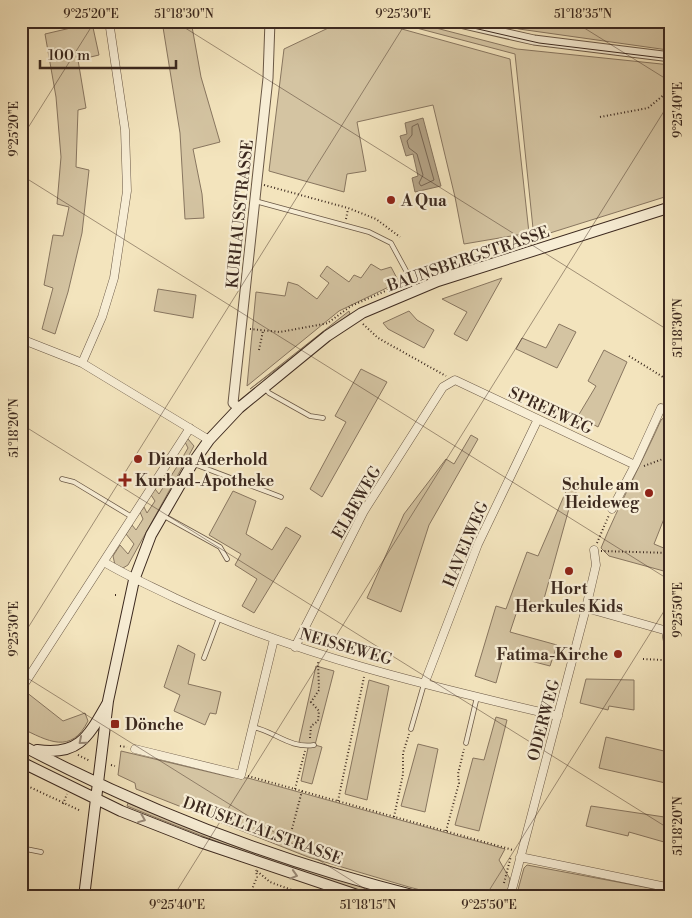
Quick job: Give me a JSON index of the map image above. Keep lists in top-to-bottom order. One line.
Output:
{"streets":{"main road":["BAUNSBERGSTRASSE","DRUSELTALSTRASSE"],"street":["KURHAUSSTRASSE","SPREEWEG","ELBEWEG","HAVELWEG","NEISSEWEG","ODERWEG"]},"crossings":[["KURHAUSSTRASSE","BAUNSBERGSTRASSE"],["BAUNSBERGSTRASSE","NEISSEWEG"],["BAUNSBERGSTRASSE","DRUSELTALSTRASSE"],["SPREEWEG","ELBEWEG"],["SPREEWEG","HAVELWEG"],["ELBEWEG","NEISSEWEG"],["HAVELWEG","NEISSEWEG"],["NEISSEWEG","ODERWEG"]],"places":{"other":["A Qua","Diana Aderhold","Schule am Heideweg","Hort Herkules Kids","Fatima-Kirche"],"health":["Kurbad-Apotheke"],"transit":["Dönche"]},"scale_bar":"100 m","coordinates":["9°25'20\"E","51°18'30\"N","9°25'30\"E","51°18'35\"N","9°25'40\"E","51°18'20\"N","9°25'50\"E","51°18'15\"N"]}
